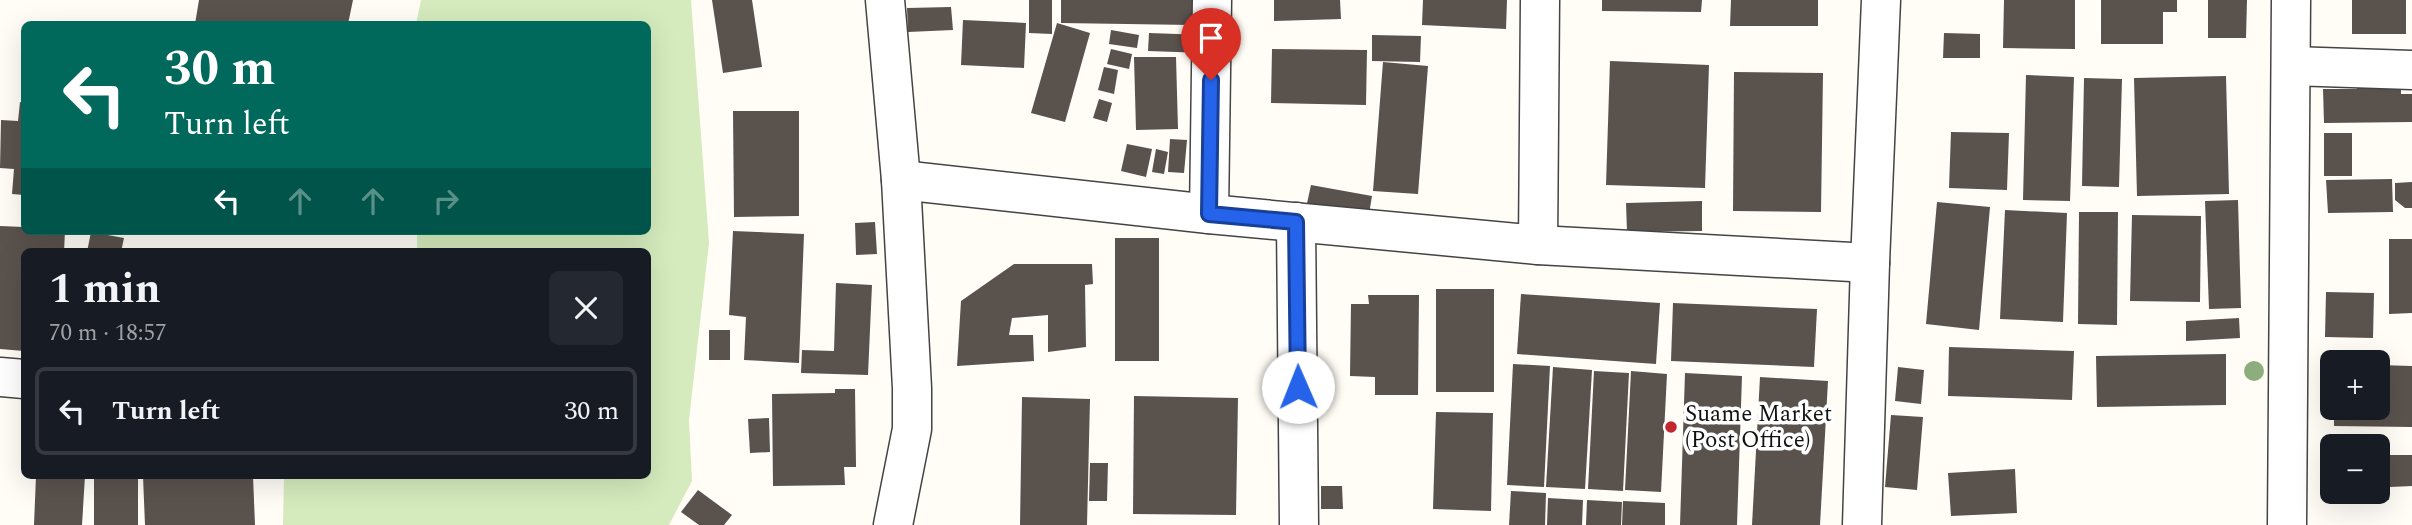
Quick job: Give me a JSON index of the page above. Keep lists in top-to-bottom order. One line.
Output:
{"places":["Suame Market (Post Office)"],"page":{"turn":["30 m","Turn left"],"heading":["1 min","70 m · 18:57"],"map_buttons":["+","−"],"list":[{"name":"Turn left","value":"30 m"}]}}
